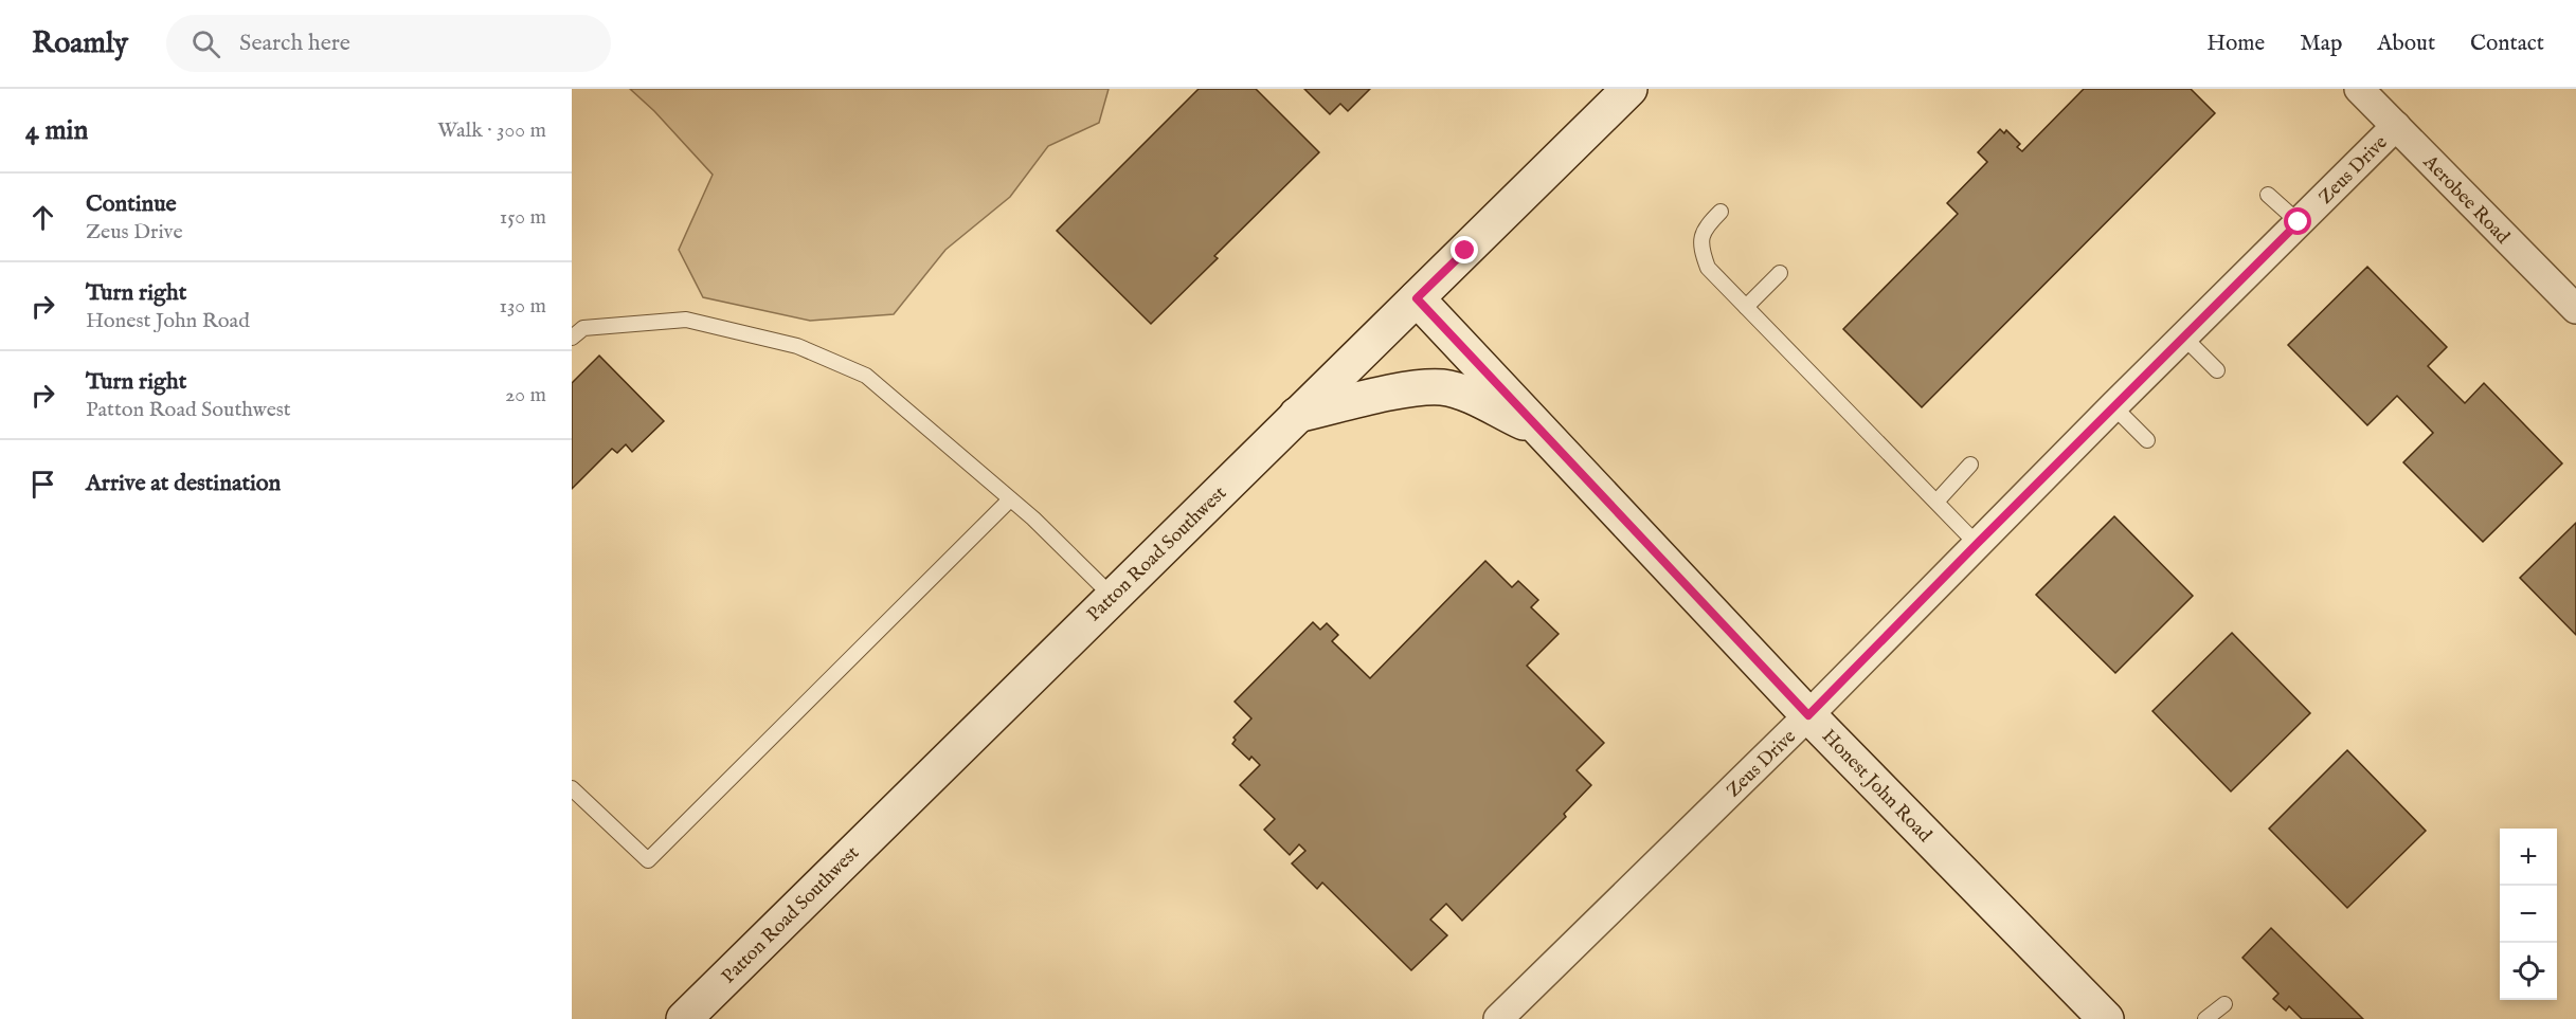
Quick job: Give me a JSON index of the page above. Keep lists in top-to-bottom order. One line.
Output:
{"streets":{"main road":["Patton Road Southwest","Honest John Road"],"street":["Zeus Drive","Aerobee Road"]},"crossings":[["Zeus Drive","Aerobee Road"],["Zeus Drive","Honest John Road"],["Patton Road Southwest","Honest John Road"]],"page":{"header":"Roamly","search":"Search here","nav":["Home","Map","About","Contact"],"heading":["4 min","Walk · 300 m"],"list":[["Continue","Zeus Drive","150 m"],["Turn right","Honest John Road","130 m"],["Turn right","Patton Road Southwest","20 m"],"Arrive at destination"],"map_buttons":["+","−"]}}
